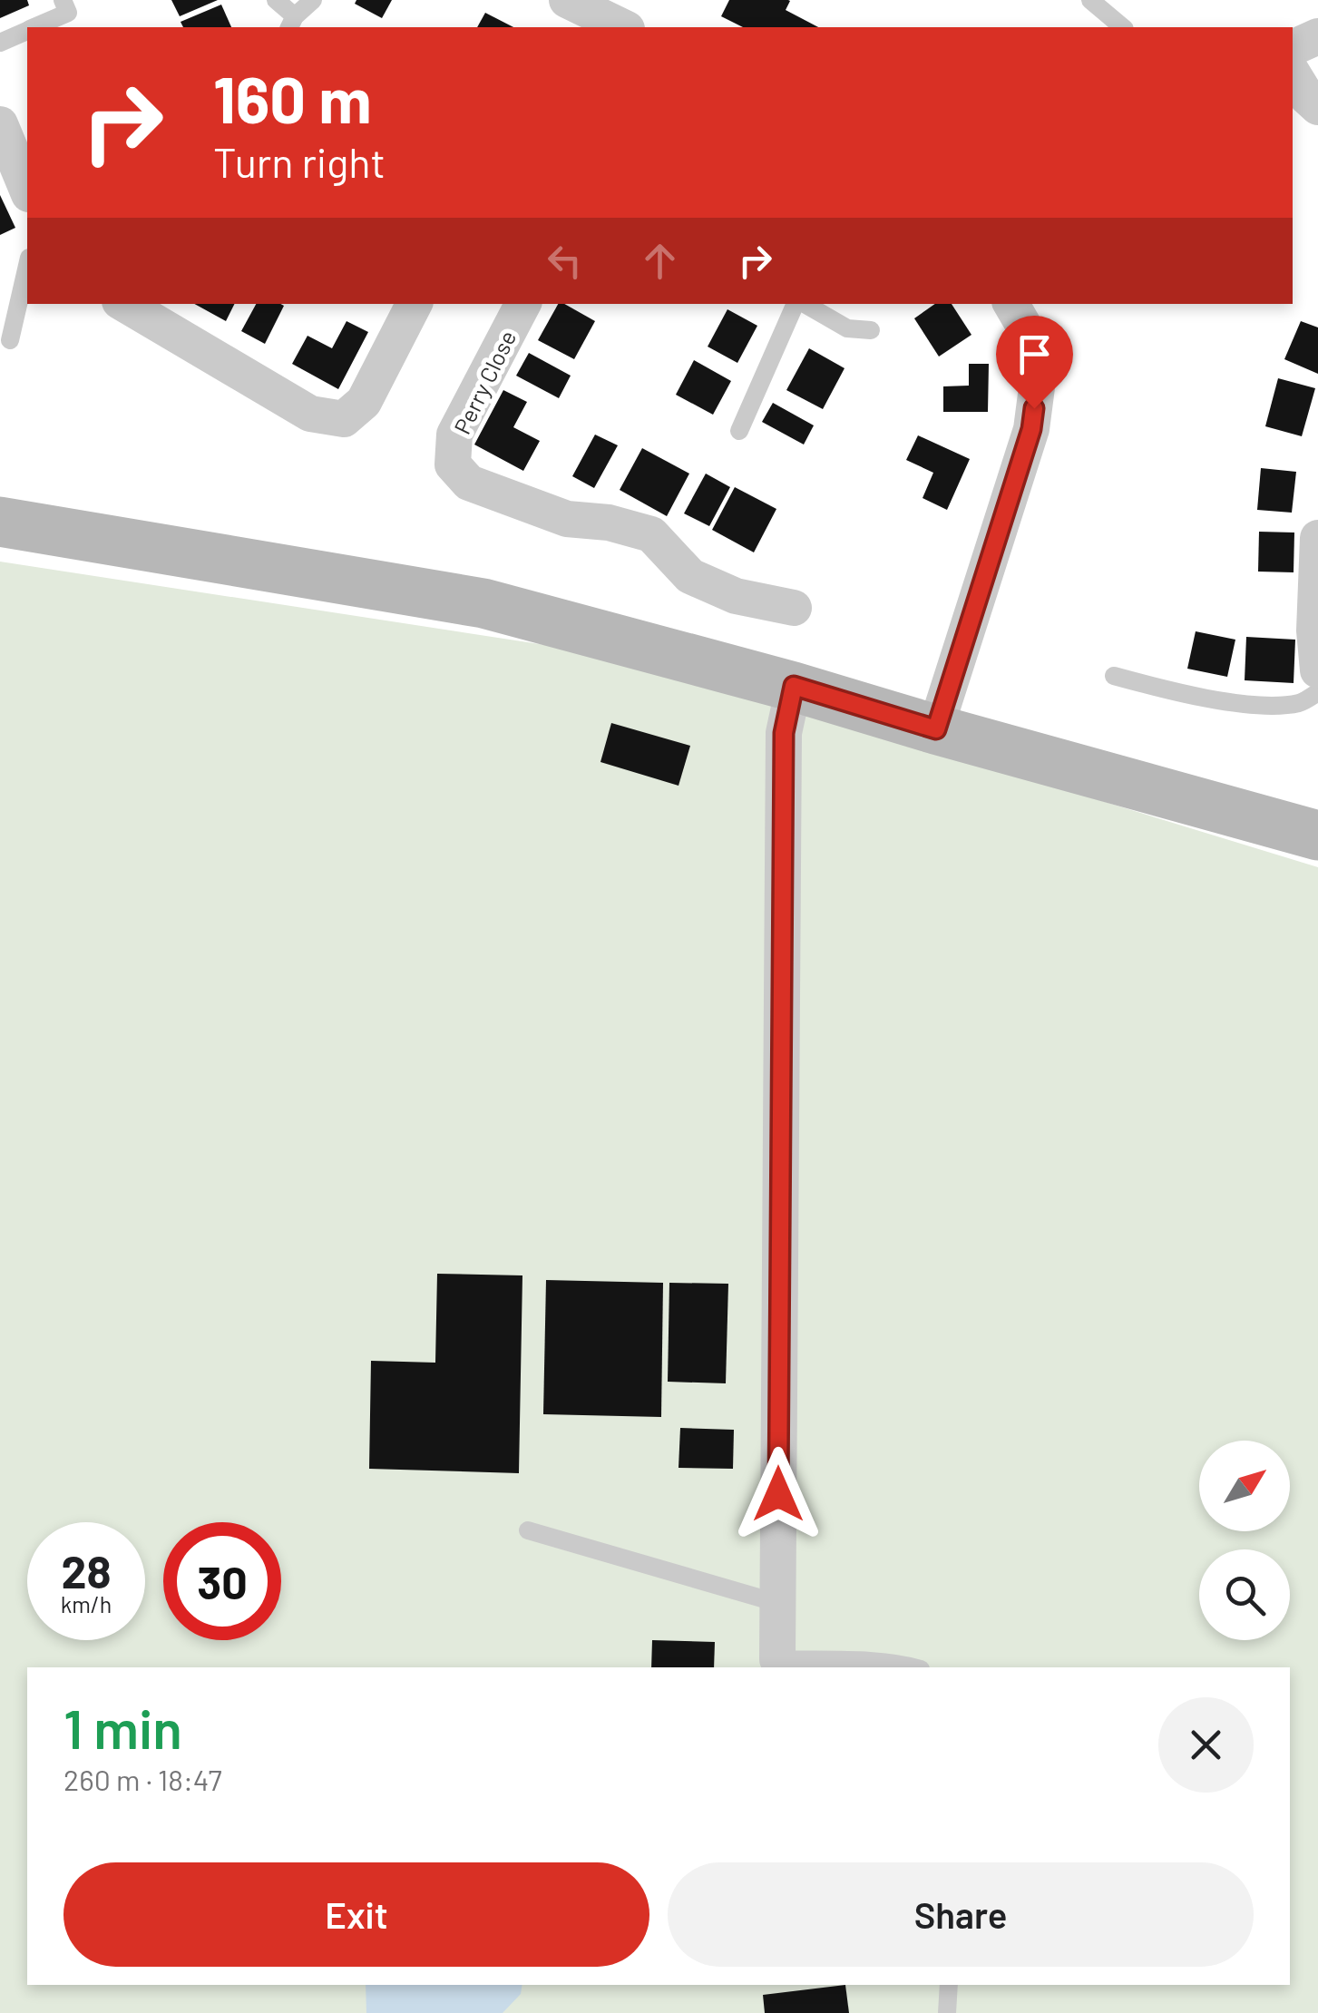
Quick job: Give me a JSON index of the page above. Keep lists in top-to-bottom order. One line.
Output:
{"streets":{"street":["Perry Close"]},"north":"top right","page":{"turn":["160 m","Turn right"],"speed":"28 km/h","limit":"30","heading":["1 min","260 m · 18:47"],"buttons":["Exit","Share"]}}
